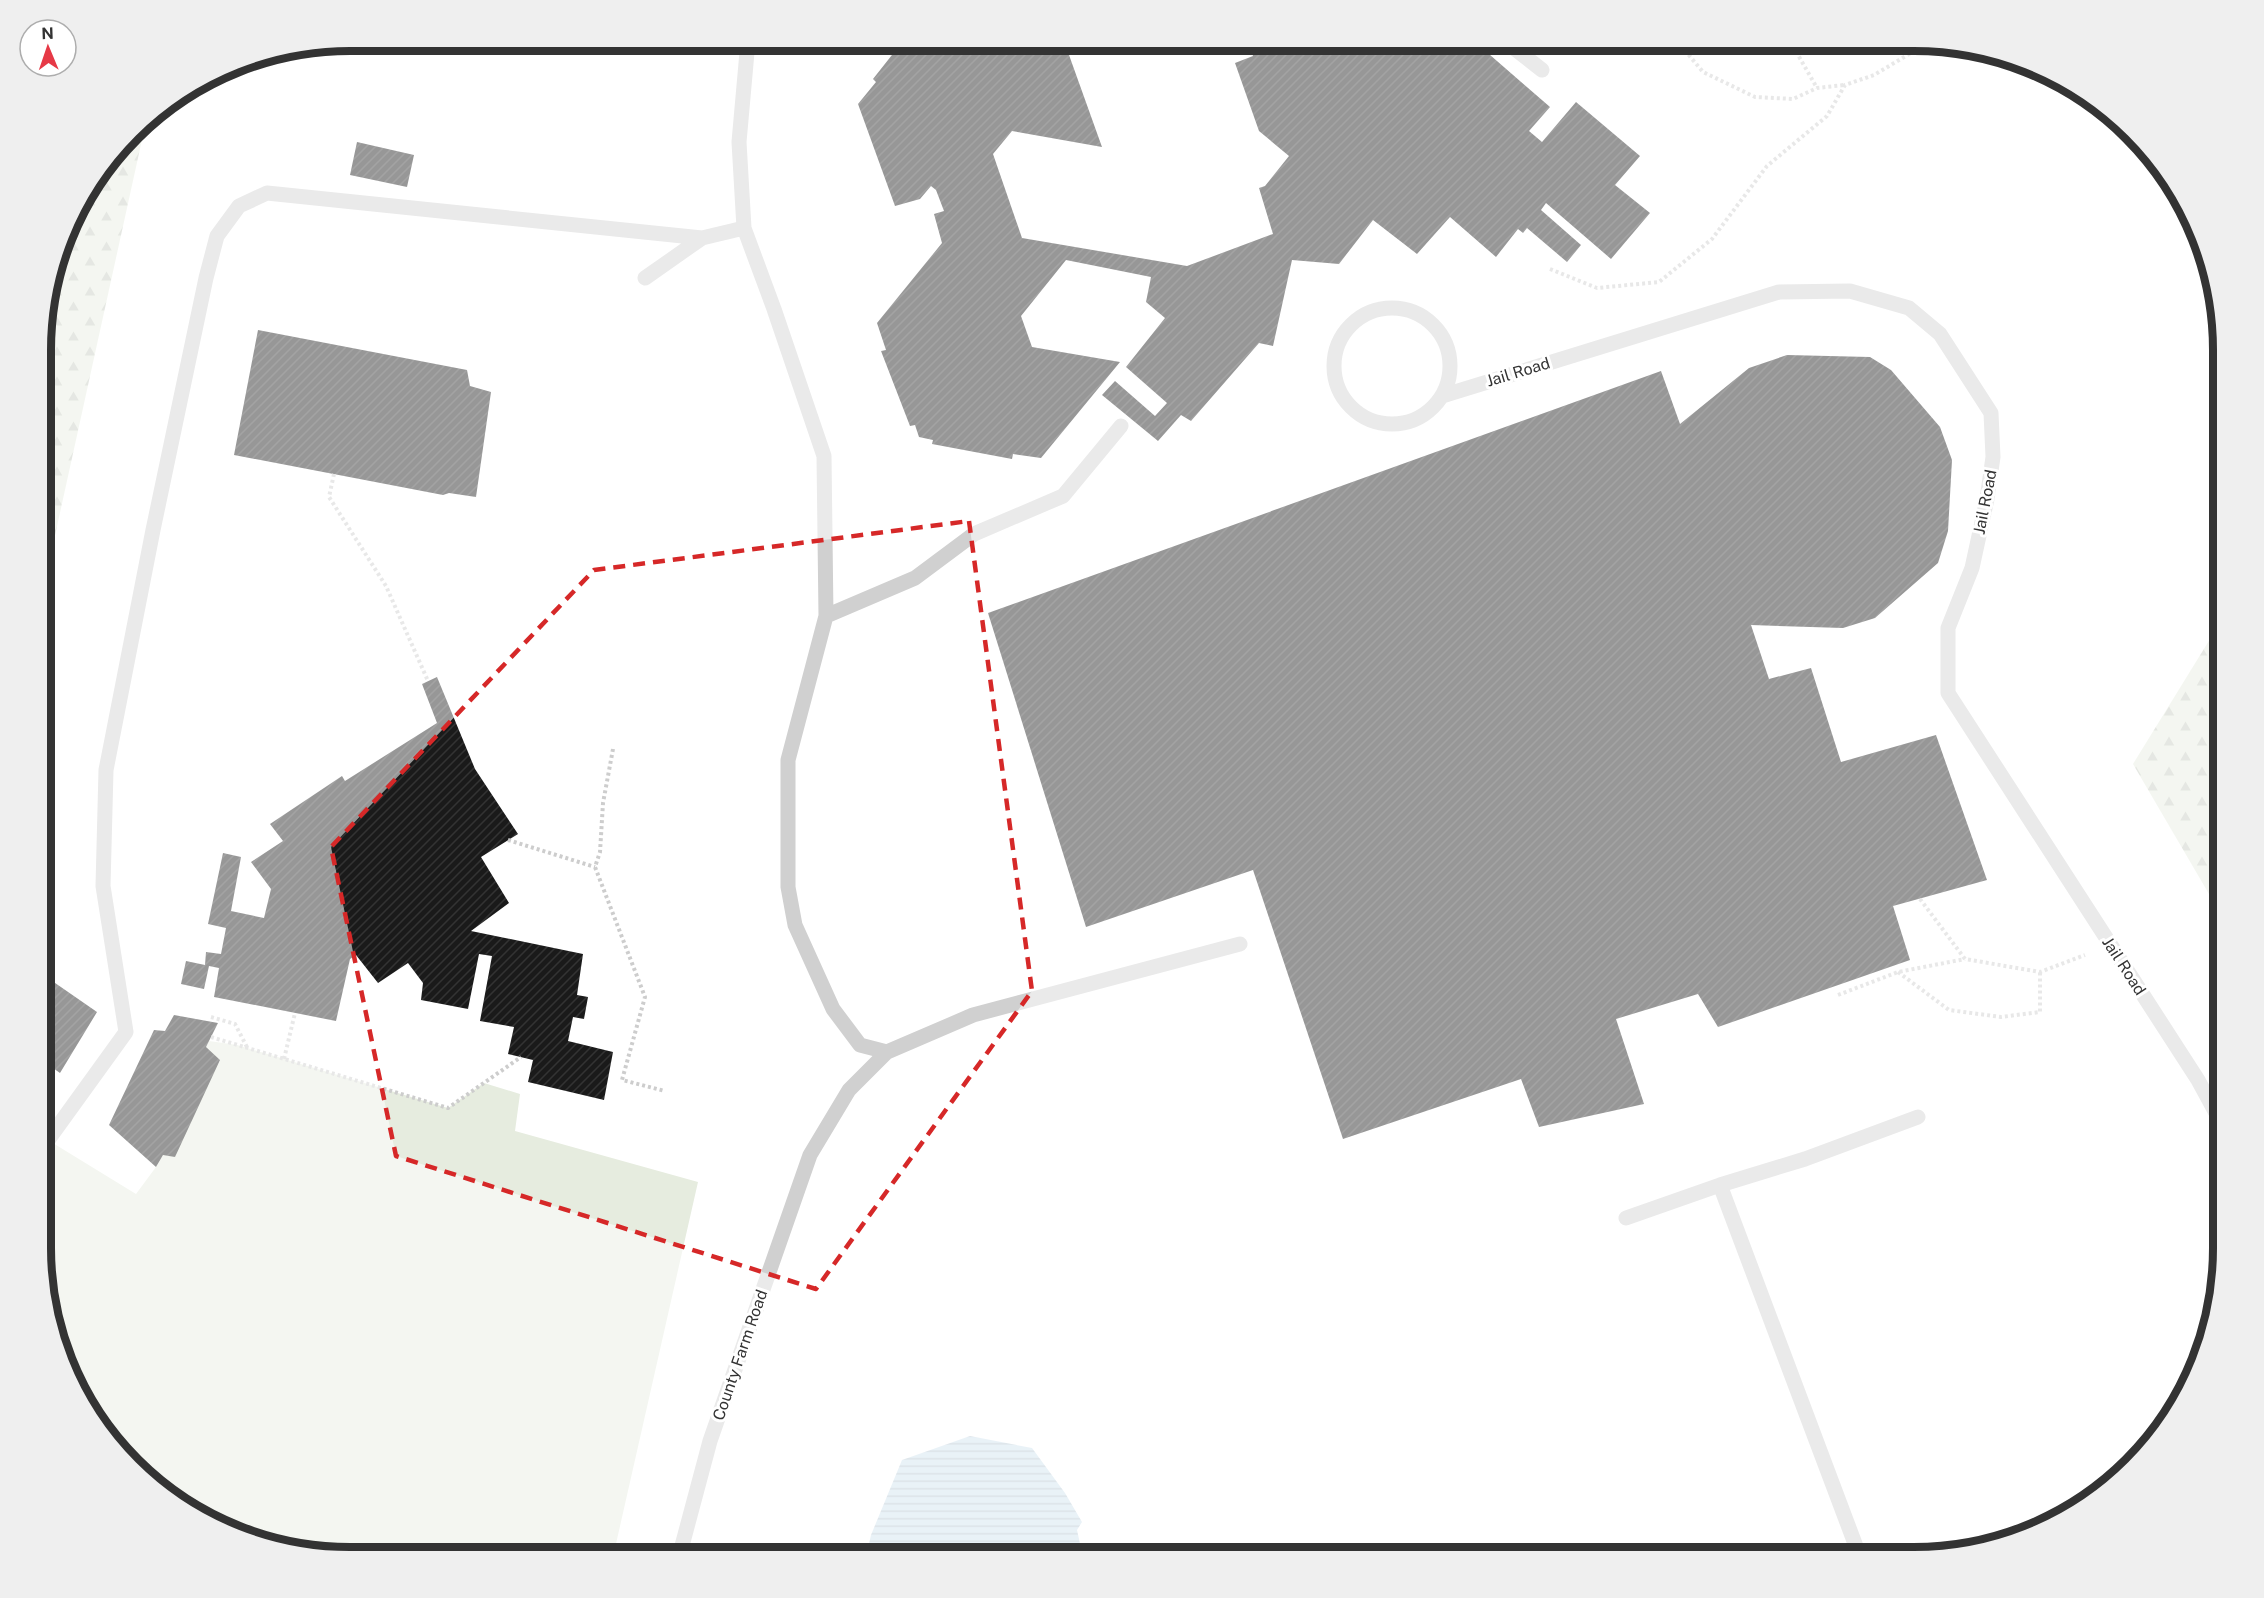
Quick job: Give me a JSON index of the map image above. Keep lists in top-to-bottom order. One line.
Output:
{"streets":{"lane":["Jail Road","County Farm Road"]},"north":"top"}
